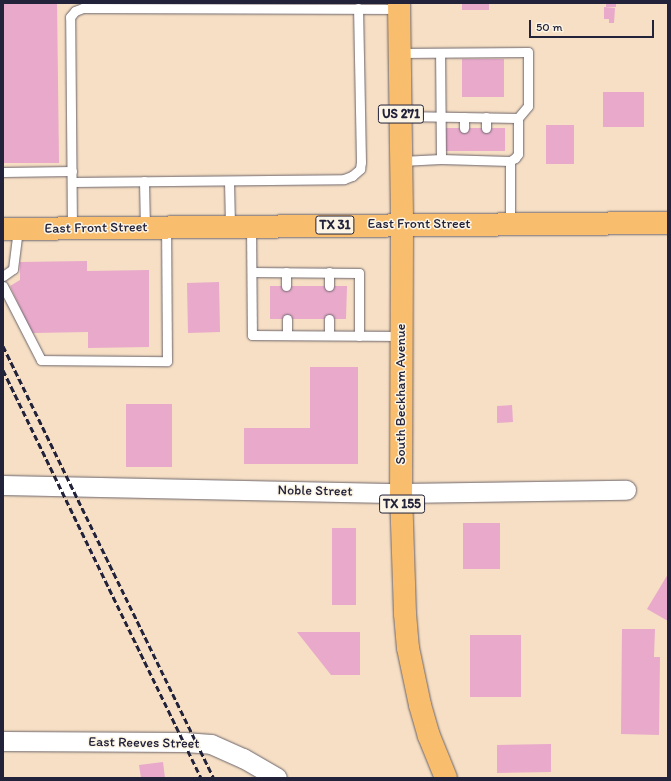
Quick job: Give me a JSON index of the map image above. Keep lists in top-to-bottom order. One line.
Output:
{"streets":{"main road":["US 271","East Front Street","TX 31","South Beckham Avenue","TX 155"],"street":["Noble Street","East Reeves Street"]},"crossings":[["East Front Street","South Beckham Avenue"],["South Beckham Avenue","Noble Street"]],"scale_bar":"50 m"}
